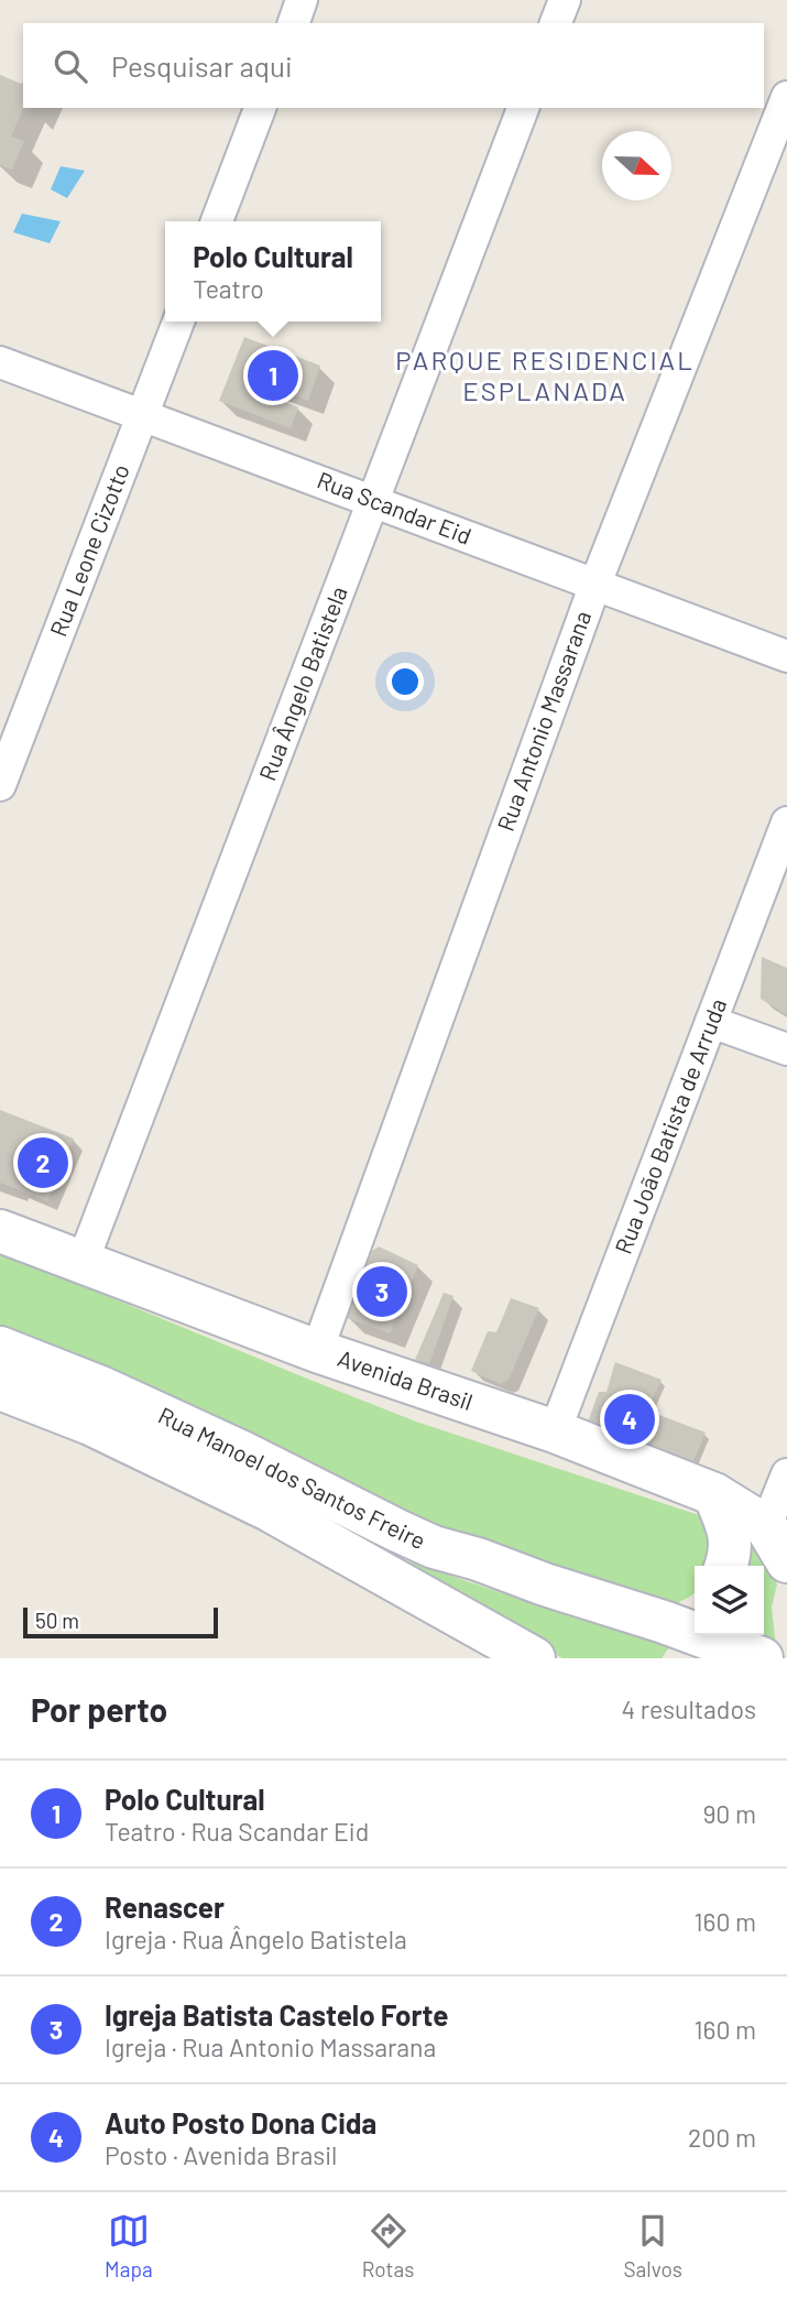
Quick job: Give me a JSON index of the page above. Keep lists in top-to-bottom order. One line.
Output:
{"streets":{"main road":["Avenida Brasil","Rua Manoel dos Santos Freire"],"street":["Rua Scandar Eid","Rua Leone Cizotto","Rua Ângelo Batistela","Rua Antonio Massarana","Rua João Batista de Arruda"]},"crossings":[["Rua Scandar Eid","Rua Leone Cizotto"],["Rua Scandar Eid","Rua Ângelo Batistela"],["Rua Scandar Eid","Rua Antonio Massarana"],["Rua Ângelo Batistela","Avenida Brasil"],["Rua Antonio Massarana","Avenida Brasil"],["Rua João Batista de Arruda","Avenida Brasil"]],"districts":["PARQUE RESIDENCIAL ESPLANADA"],"scale_bar":"50 m","north":"right","page":{"search":"Pesquisar aqui","popup":["Polo Cultural","Teatro"],"pins":["1","2","3","4"],"scale":"50 m","heading":["Por perto","4 resultados"],"list":[{"mark":"1","name":"Polo Cultural","note":"Teatro · Rua Scandar Eid","value":"90 m"},{"mark":"2","name":"Renascer","note":"Igreja · Rua Ângelo Batistela","value":"160 m"},{"mark":"3","name":"Igreja Batista Castelo Forte","note":"Igreja · Rua Antonio Massarana","value":"160 m"},{"mark":"4","name":"Auto Posto Dona Cida","note":"Posto · Avenida Brasil","value":"200 m"}],"nav":["Mapa","Rotas","Salvos"]}}
